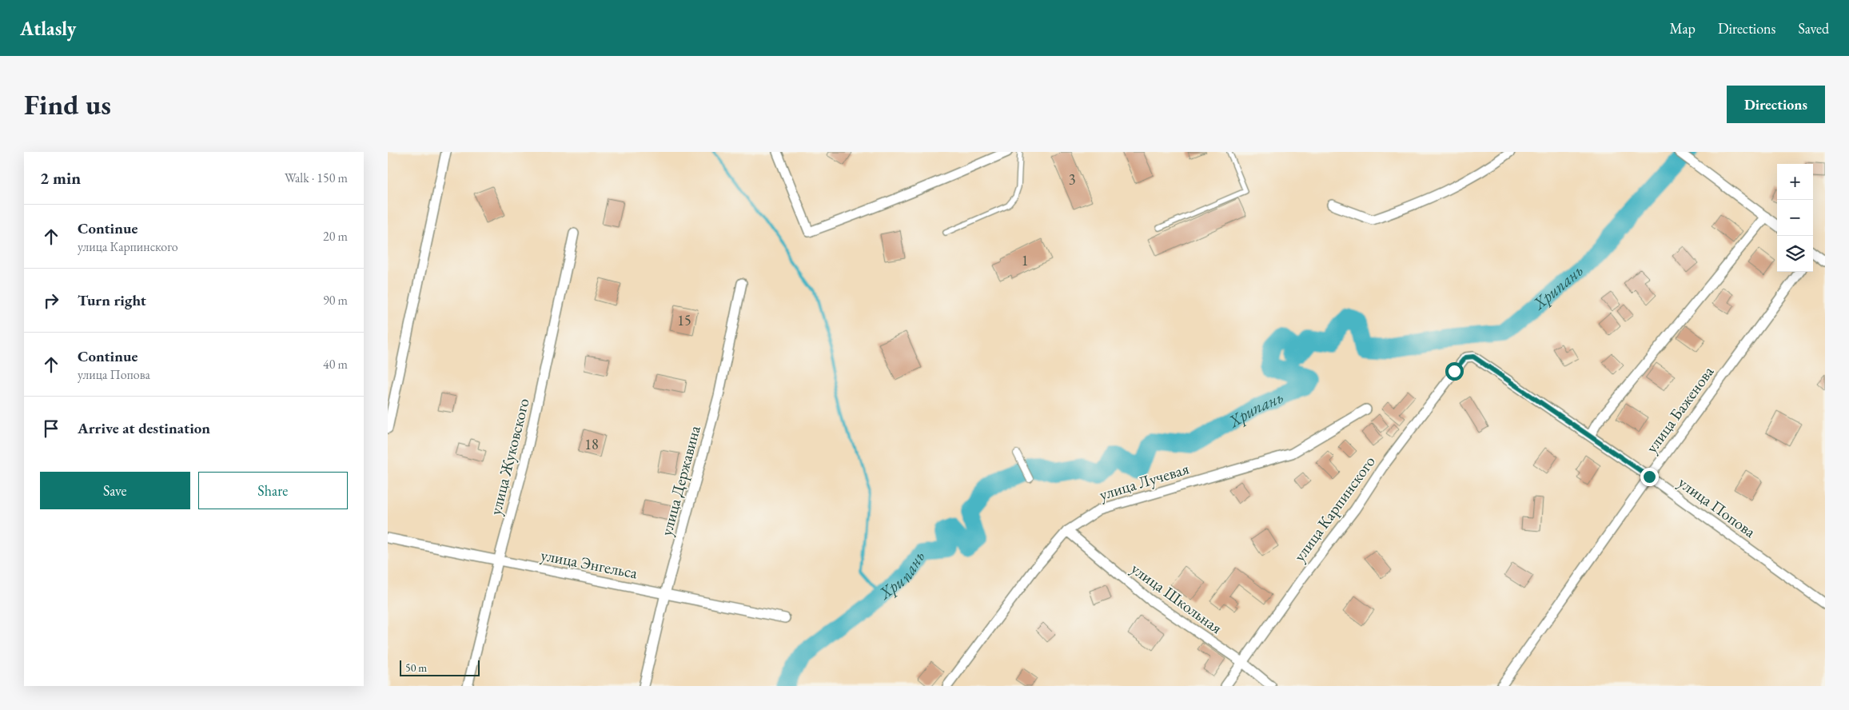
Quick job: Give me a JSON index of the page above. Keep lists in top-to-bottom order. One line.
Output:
{"streets":{"street":["улица Баженова","улица Жуковского","улица Державина","улица Лучевая","улица Попова","улица Карпинского","улица Энгельса","улица Школьная"]},"crossings":[["улица Баженова","улица Попова"],["улица Жуковского","улица Энгельса"],["улица Державина","улица Энгельса"],["улица Лучевая","улица Школьная"],["улица Попова","улица Карпинского"],["улица Карпинского","улица Школьная"]],"water":["Хрипань"],"house_numbers":["3","1","15","18"],"scale_bar":"50 m","page":{"header":"Atlasly","nav":["Map","Directions","Saved"],"buttons":["Directions",["Save","Share"]],"title":"Find us","heading":["2 min","Walk · 150 m"],"map_buttons":["+","−"],"list":[["Continue","улица Карпинского","20 m"],["Turn right","90 m"],["Continue","улица Попова","40 m"],"Arrive at destination"],"scale":"50 m"}}
